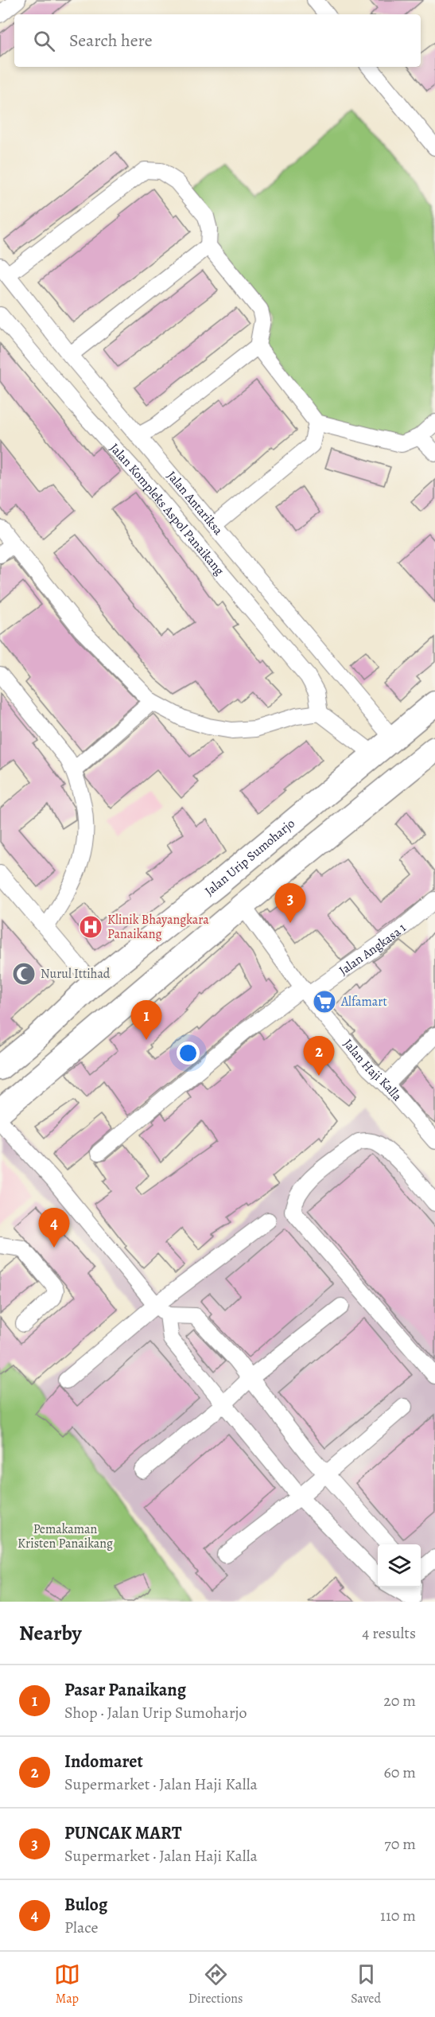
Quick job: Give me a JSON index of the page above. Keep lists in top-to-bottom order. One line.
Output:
{"streets":{"highway":["Jalan Urip Sumoharjo"],"street":["Jalan Antariksa","Jalan Kompleks Aspol Panaikang","Jalan Angkasa 1","Jalan Haji Kalla"]},"crossings":[["Jalan Antariksa","Jalan Urip Sumoharjo"],["Jalan Angkasa 1","Jalan Haji Kalla"]],"parks":["Pemakaman Kristen Panaikang"],"places":{"hospital":["Klinik Bhayangkara Panaikang"],"mosque":["Nurul Ittihad"],"supermarket":["Alfamart"]},"page":{"search":"Search here","pins":["3","1","2","4"],"heading":["Nearby","4 results"],"list":[{"mark":"1","name":"Pasar Panaikang","note":"Shop · Jalan Urip Sumoharjo","value":"20 m"},{"mark":"2","name":"Indomaret","note":"Supermarket · Jalan Haji Kalla","value":"60 m"},{"mark":"3","name":"PUNCAK MART","note":"Supermarket · Jalan Haji Kalla","value":"70 m"},{"mark":"4","name":"Bulog","note":"Place","value":"110 m"}],"nav":["Map","Directions","Saved"]}}
